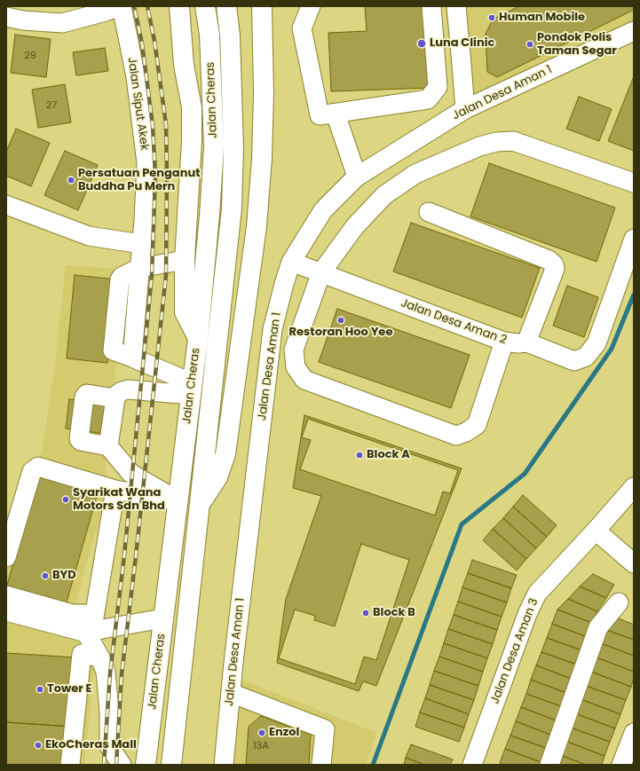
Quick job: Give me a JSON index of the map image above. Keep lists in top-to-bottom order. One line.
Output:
{"streets":{"highway":["Jalan Cheras"],"street":["Jalan Desa Aman 1","Jalan Siput Akek","Jalan Desa Aman 2","Jalan Desa Aman 3"]},"crossings":[["Jalan Desa Aman 1","Jalan Desa Aman 2"],["Jalan Cheras","Jalan Siput Akek"]],"places":["Human Mobile","Luna Clinic","Pondok Polis Taman Segar","Persatuan Penganut Buddha Pu Mern","Restoran Hoo Yee","Block A","Syarikat Wana Motors Sdn Bhd","BYD","Block B","Tower E","Enzol","EkoCheras Mall"],"house_numbers":["29","27","13A"]}
